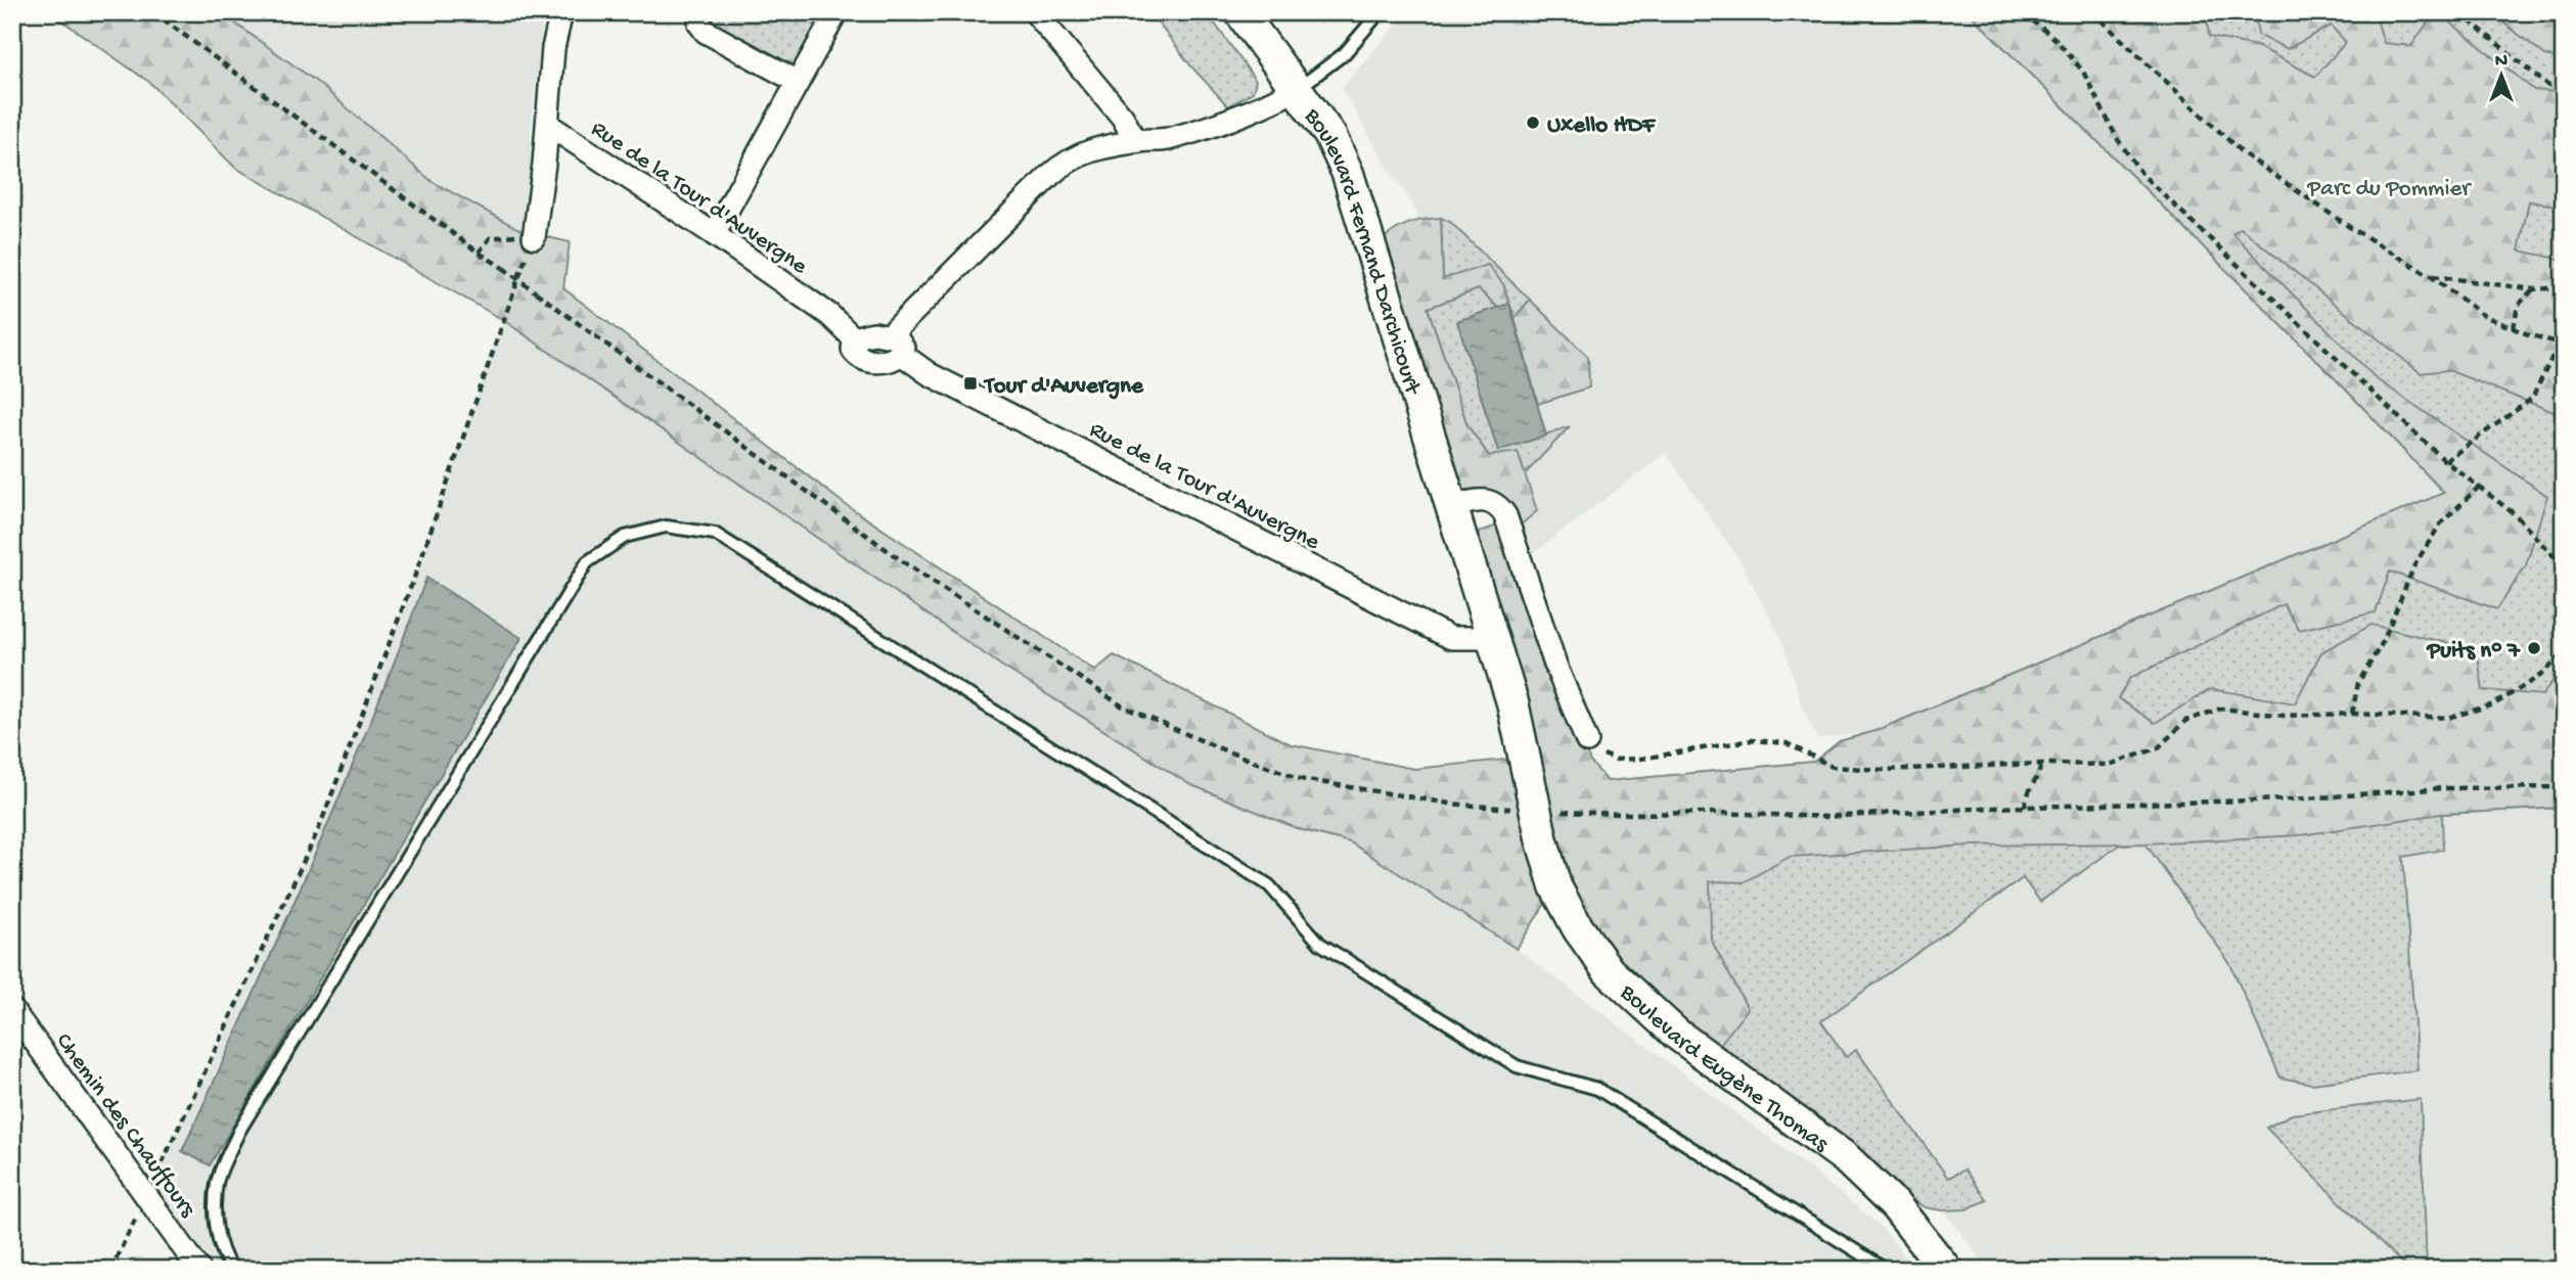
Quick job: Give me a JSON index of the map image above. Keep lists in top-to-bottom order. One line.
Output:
{"streets":{"main road":["Boulevard Fernand Darchicourt","Boulevard Eugène Thomas"],"street":["Rue de la Tour d'Auvergne","Chemin des Chauffours"]},"crossings":[["Rue de la Tour d'Auvergne","Boulevard Fernand Darchicourt"],["Rue de la Tour d'Auvergne","Boulevard Eugène Thomas"],["Boulevard Fernand Darchicourt","Boulevard Eugène Thomas"]],"parks":["Parc du Pommier"],"places":{"other":["Uxello HDF","Puits n° 7"],"transit":["Tour d'Auvergne"]},"north":"top"}
